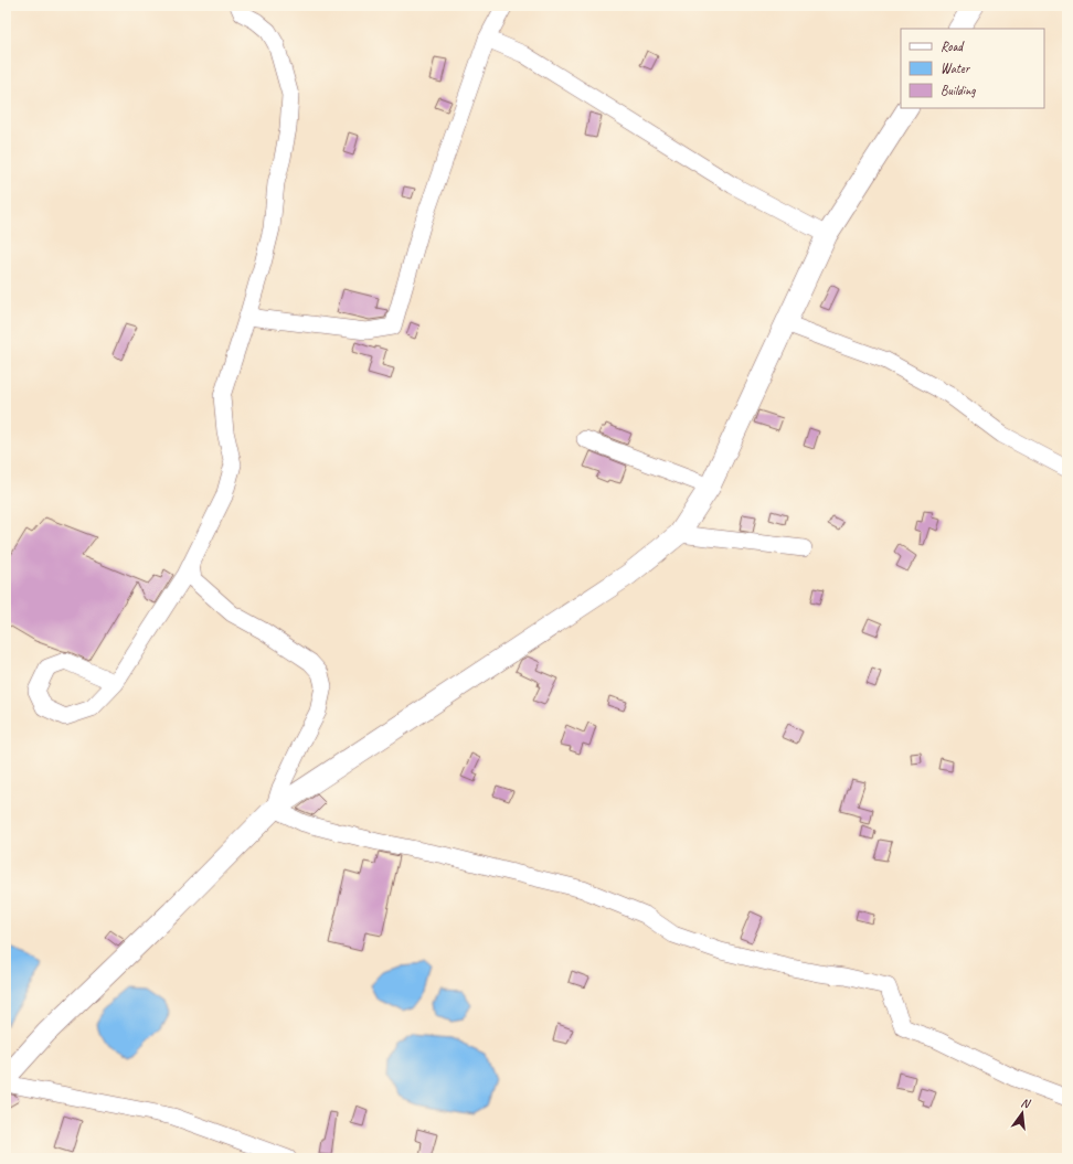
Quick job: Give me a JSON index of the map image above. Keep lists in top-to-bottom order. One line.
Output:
{"legend":["Road","Water","Building"],"north":"top"}
